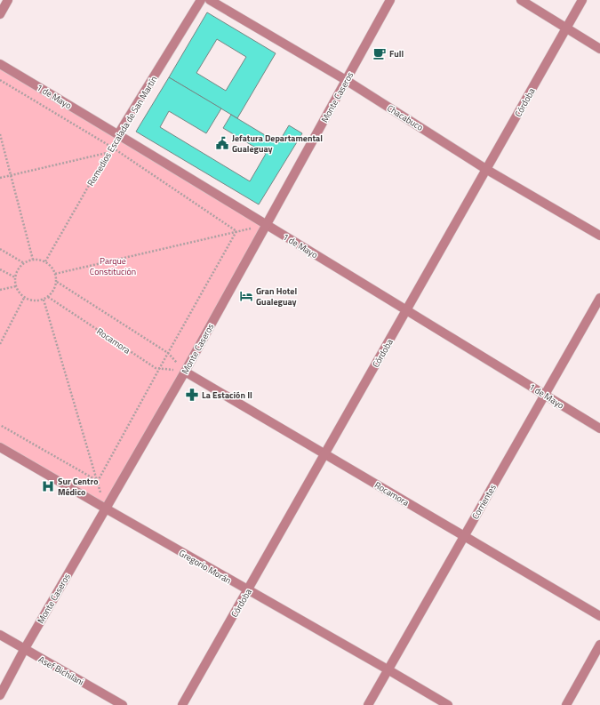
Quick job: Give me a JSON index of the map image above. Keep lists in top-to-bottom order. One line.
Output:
{"streets":{"street":["1 de Mayo","Monte Caseros","Córdoba","Chacabuco","Remedios Escalada de San Martín","Rocamora","Corrientes","Gregorio Morán","Asef Bichilani"]},"crossings":[["1 de Mayo","Monte Caseros"],["1 de Mayo","Córdoba"],["1 de Mayo","Remedios Escalada de San Martín"],["1 de Mayo","Corrientes"],["Monte Caseros","Chacabuco"],["Monte Caseros","Rocamora"],["Monte Caseros","Gregorio Morán"],["Monte Caseros","Asef Bichilani"],["Córdoba","Chacabuco"],["Córdoba","Rocamora"],["Córdoba","Gregorio Morán"],["Remedios Escalada de San Martín","Rocamora"],["Rocamora","Corrientes"],["Corrientes","Gregorio Morán"]],"parks":["Parque Constitución"],"places":{"cafe":["Full"],"public building":["Jefatura Departamental Gualeguay"],"hotel":["Gran Hotel Gualeguay"],"pharmacy":["La Estación II"],"hospital":["Sur Centro Médico"]}}
